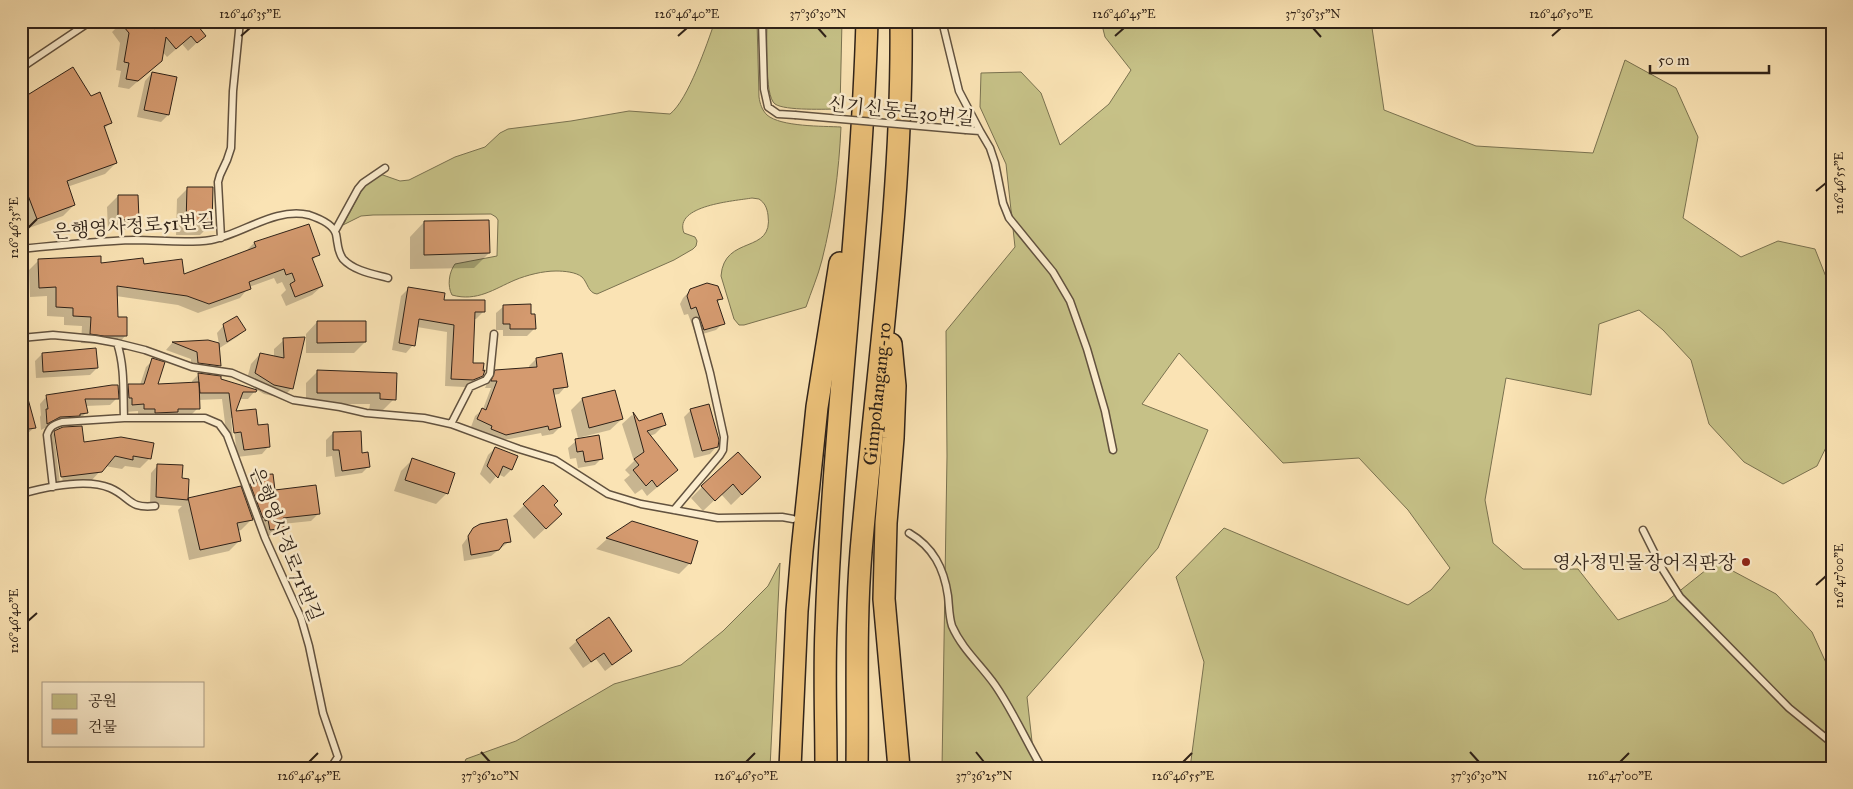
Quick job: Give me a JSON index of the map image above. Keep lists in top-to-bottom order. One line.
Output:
{"streets":{"highway":["Gimpohangang-ro"],"lane":["신기신동로30번길","은행영사정로51번길","은행영사정로71번길"]},"places":["영사정민물장어직판장"],"legend":["공원","건물"],"scale_bar":"50 m","coordinates":["126°46'35\"E","126°46'40\"E","37°36'30\"N","126°46'45\"E","37°36'35\"N","126°46'50\"E","126°46'55\"E","126°47'00\"E","37°36'20\"N","37°36'25\"N"]}
